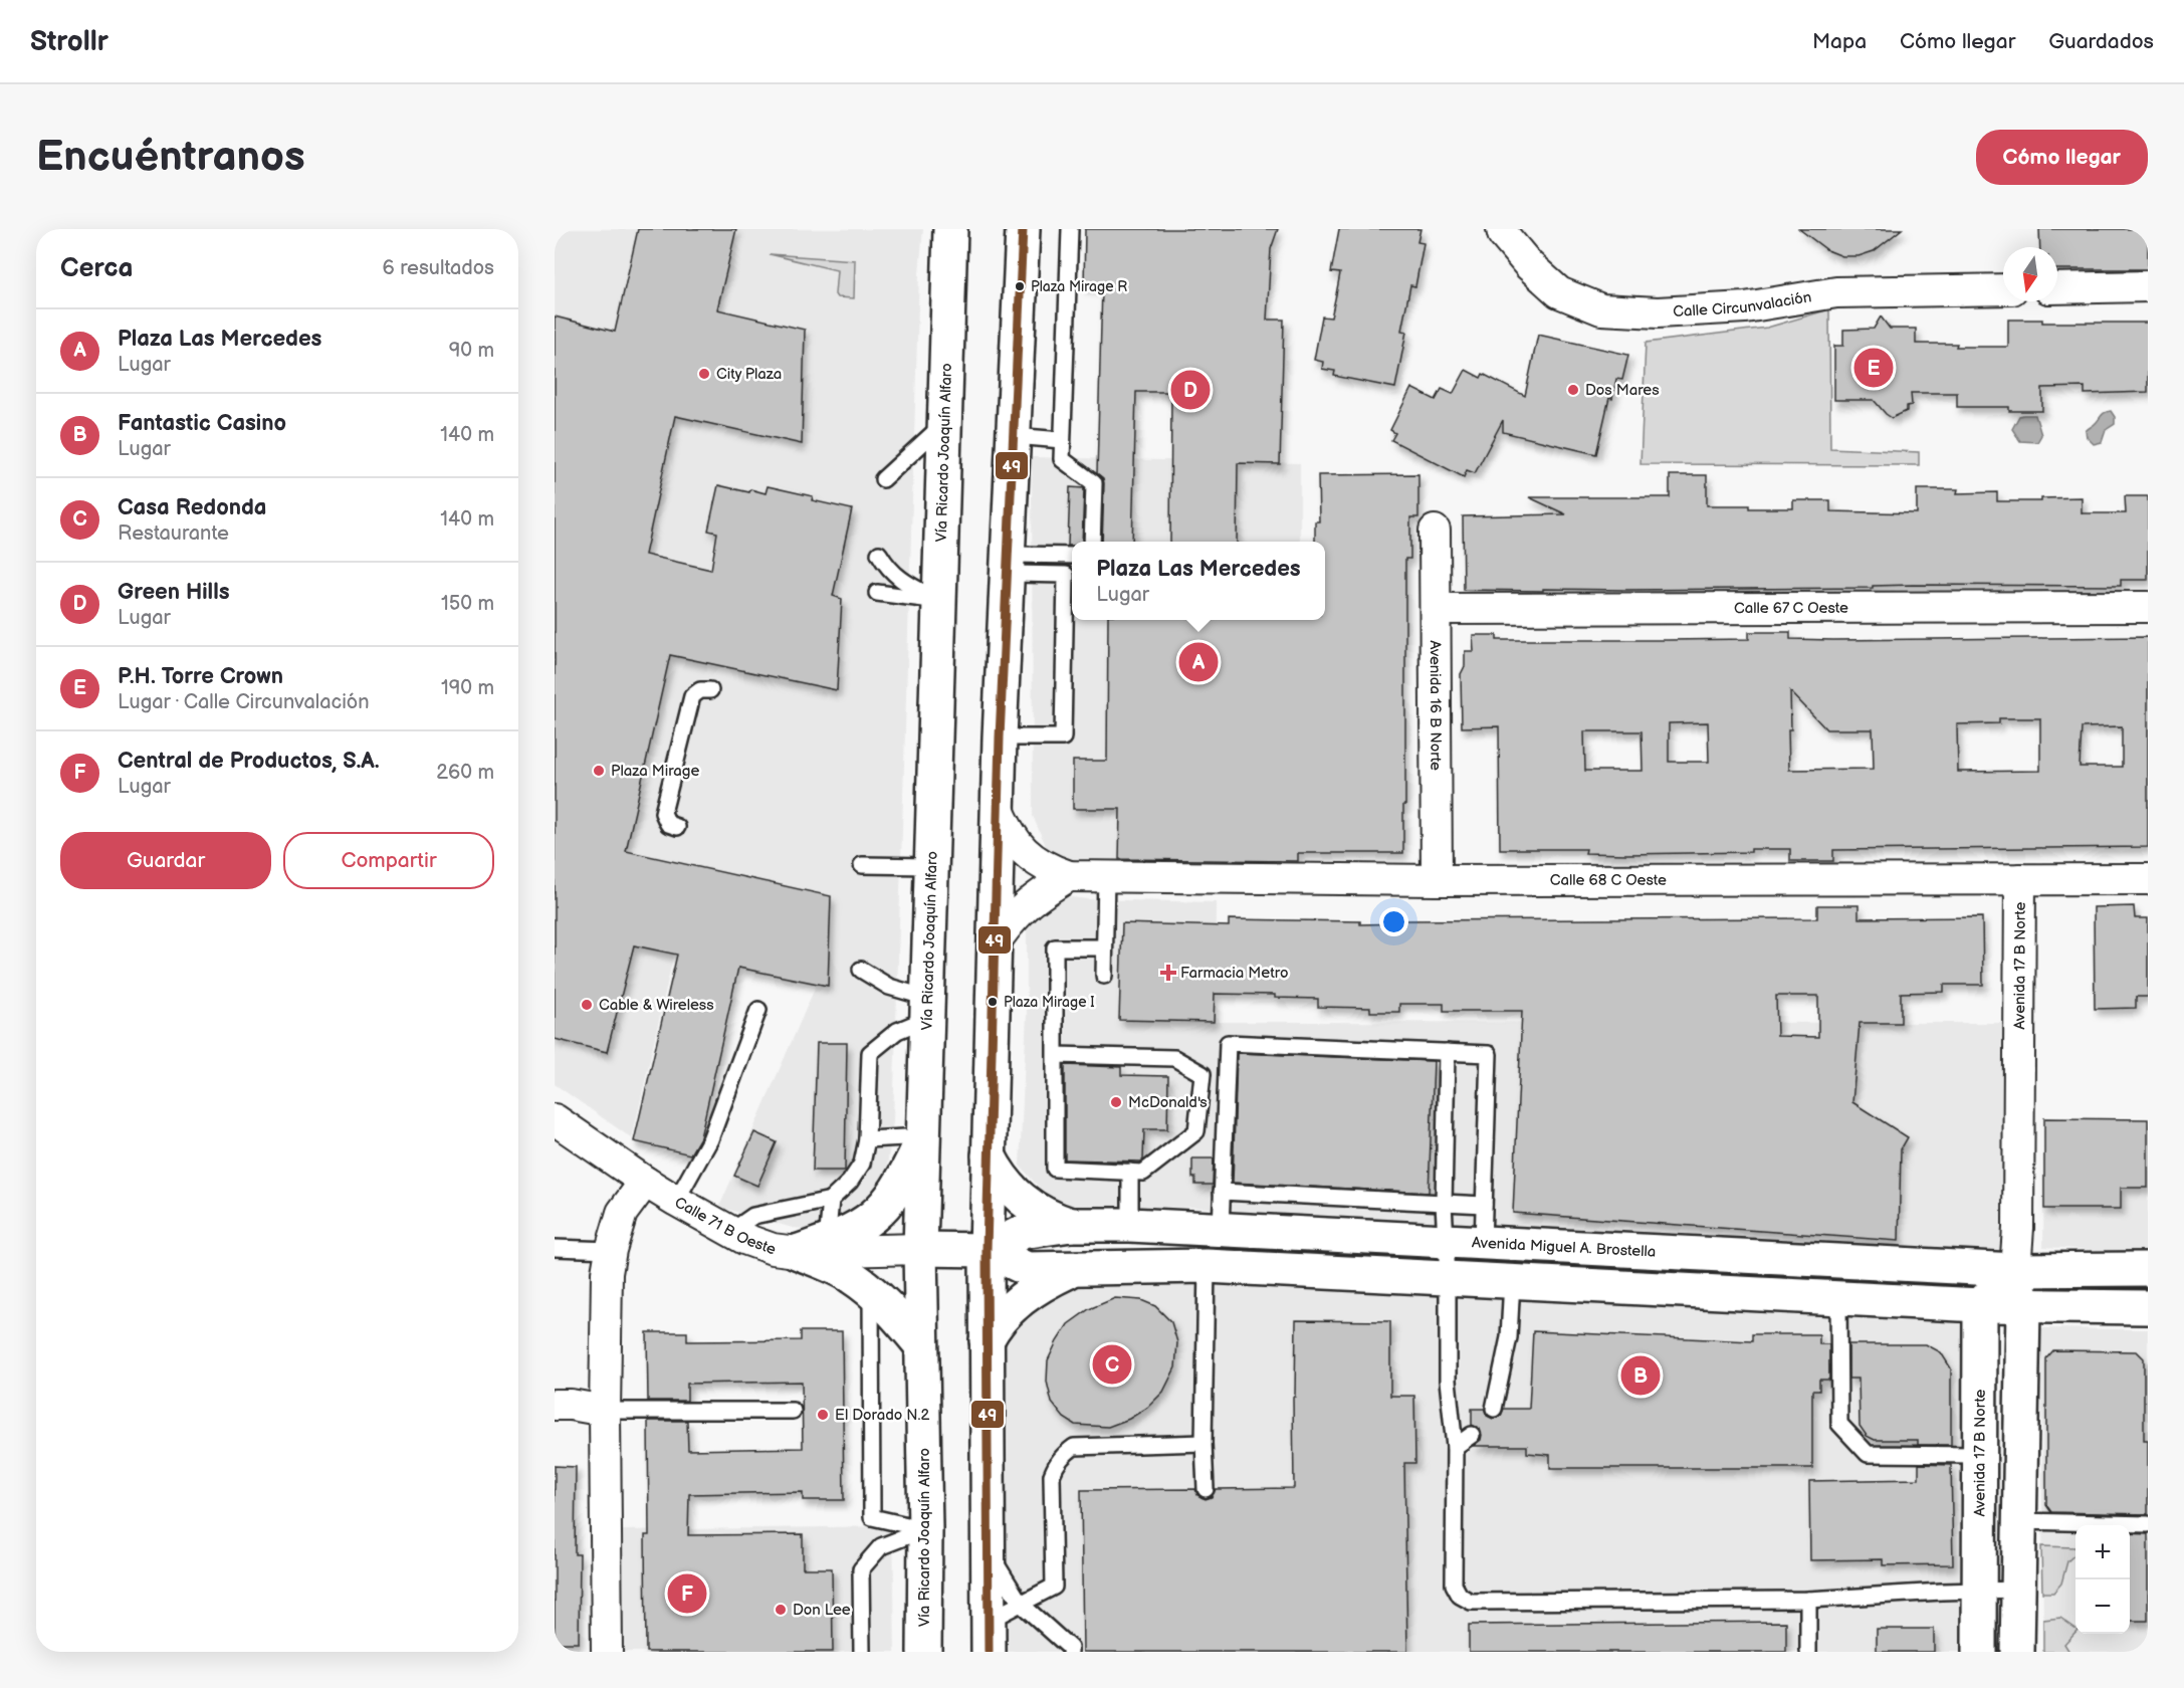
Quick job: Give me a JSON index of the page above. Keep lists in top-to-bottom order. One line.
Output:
{"streets":{"main road":["Vía Ricardo Joaquín Alfaro","Avenida 17 B Norte","Avenida Miguel A. Brostella"],"street":["Calle Circunvalación","Calle 67 C Oeste","Avenida 16 B Norte","Calle 68 C Oeste","Calle 71 B Oeste"]},"crossings":[["Vía Ricardo Joaquín Alfaro","Calle 71 B Oeste"],["Vía Ricardo Joaquín Alfaro","Avenida Miguel A. Brostella"],["Calle 67 C Oeste","Avenida 16 B Norte"],["Avenida 16 B Norte","Calle 68 C Oeste"],["Calle 68 C Oeste","Avenida 17 B Norte"],["Avenida 17 B Norte","Avenida Miguel A. Brostella"],["Calle 71 B Oeste","Avenida Miguel A. Brostella"]],"places":{"other":["Plaza Mirage R","City Plaza","Dos Mares","Plaza Mirage","Plaza Mirage I","Cable & Wireless","McDonald's","El Dorado N.2","Don Lee"],"health":["Farmacia Metro"]},"lines":["transit line 49"],"north":"bottom","page":{"header":"Strollr","nav":["Mapa","Cómo llegar","Guardados"],"buttons":["Cómo llegar",["Guardar","Compartir"]],"title":"Encuéntranos","heading":["Cerca","6 resultados"],"list":[{"mark":"A","name":"Plaza Las Mercedes","note":"Lugar","value":"90 m"},{"mark":"B","name":"Fantastic Casino","note":"Lugar","value":"140 m"},{"mark":"C","name":"Casa Redonda","note":"Restaurante","value":"140 m"},{"mark":"D","name":"Green Hills","note":"Lugar","value":"150 m"},{"mark":"E","name":"P.H. Torre Crown","note":"Lugar · Calle Circunvalación","value":"190 m"},{"mark":"F","name":"Central de Productos, S.A.","note":"Lugar","value":"260 m"}],"pins":["E","D","A","C","B","F"],"popup":["Plaza Las Mercedes","Lugar"],"map_buttons":["+","−"]}}
